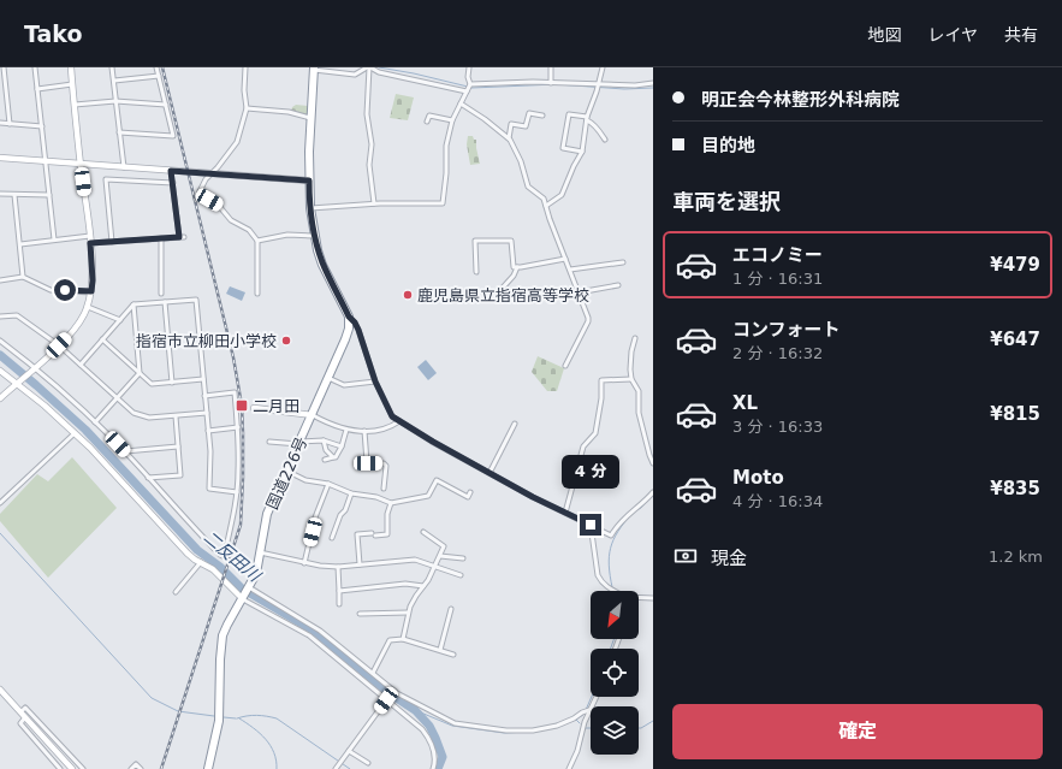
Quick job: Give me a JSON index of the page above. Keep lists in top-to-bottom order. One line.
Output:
{"streets":{"highway":["国道226号"]},"water":["二反田川"],"places":{"other":["鹿児島県立指宿高等学校","指宿市立柳田小学校"],"transit":["二月田"]},"north":"bottom left","page":{"header":"Tako","nav":["地図","レイヤ","共有"],"banner":["明正会今林整形外科病院","目的地"],"heading":"車両を選択","list":[{"name":"エコノミー","note":"1 分 · 16:31","value":"¥479"},{"name":"コンフォート","note":"2 分 · 16:32","value":"¥647"},{"name":"XL","note":"3 分 · 16:33","value":"¥815"},{"name":"Moto","note":"4 分 · 16:34","value":"¥835"}],"bubble":"4 分","pay":["現金","1.2 km"],"buttons":"確定"}}
